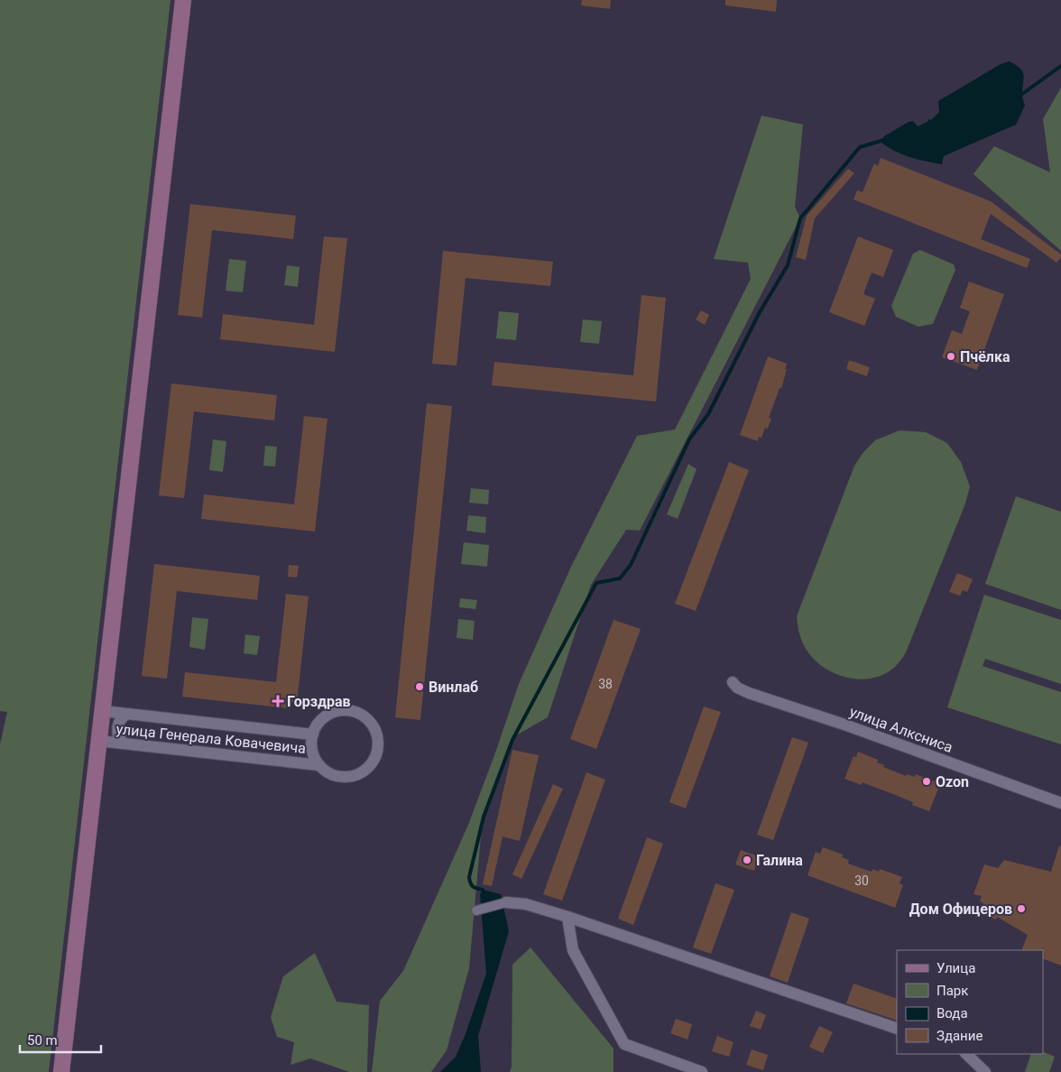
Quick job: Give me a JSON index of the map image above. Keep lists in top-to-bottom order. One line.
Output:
{"streets":{"street":["улица Алксниса","улица Генерала Ковачевича"]},"places":{"other":["Пчёлка","Винлаб","Ozon","Галина","Дом Офицеров"],"health":["Горздрав"]},"house_numbers":["38","30"],"legend":["Улица","Парк","Вода","Здание"],"scale_bar":"50 m"}
